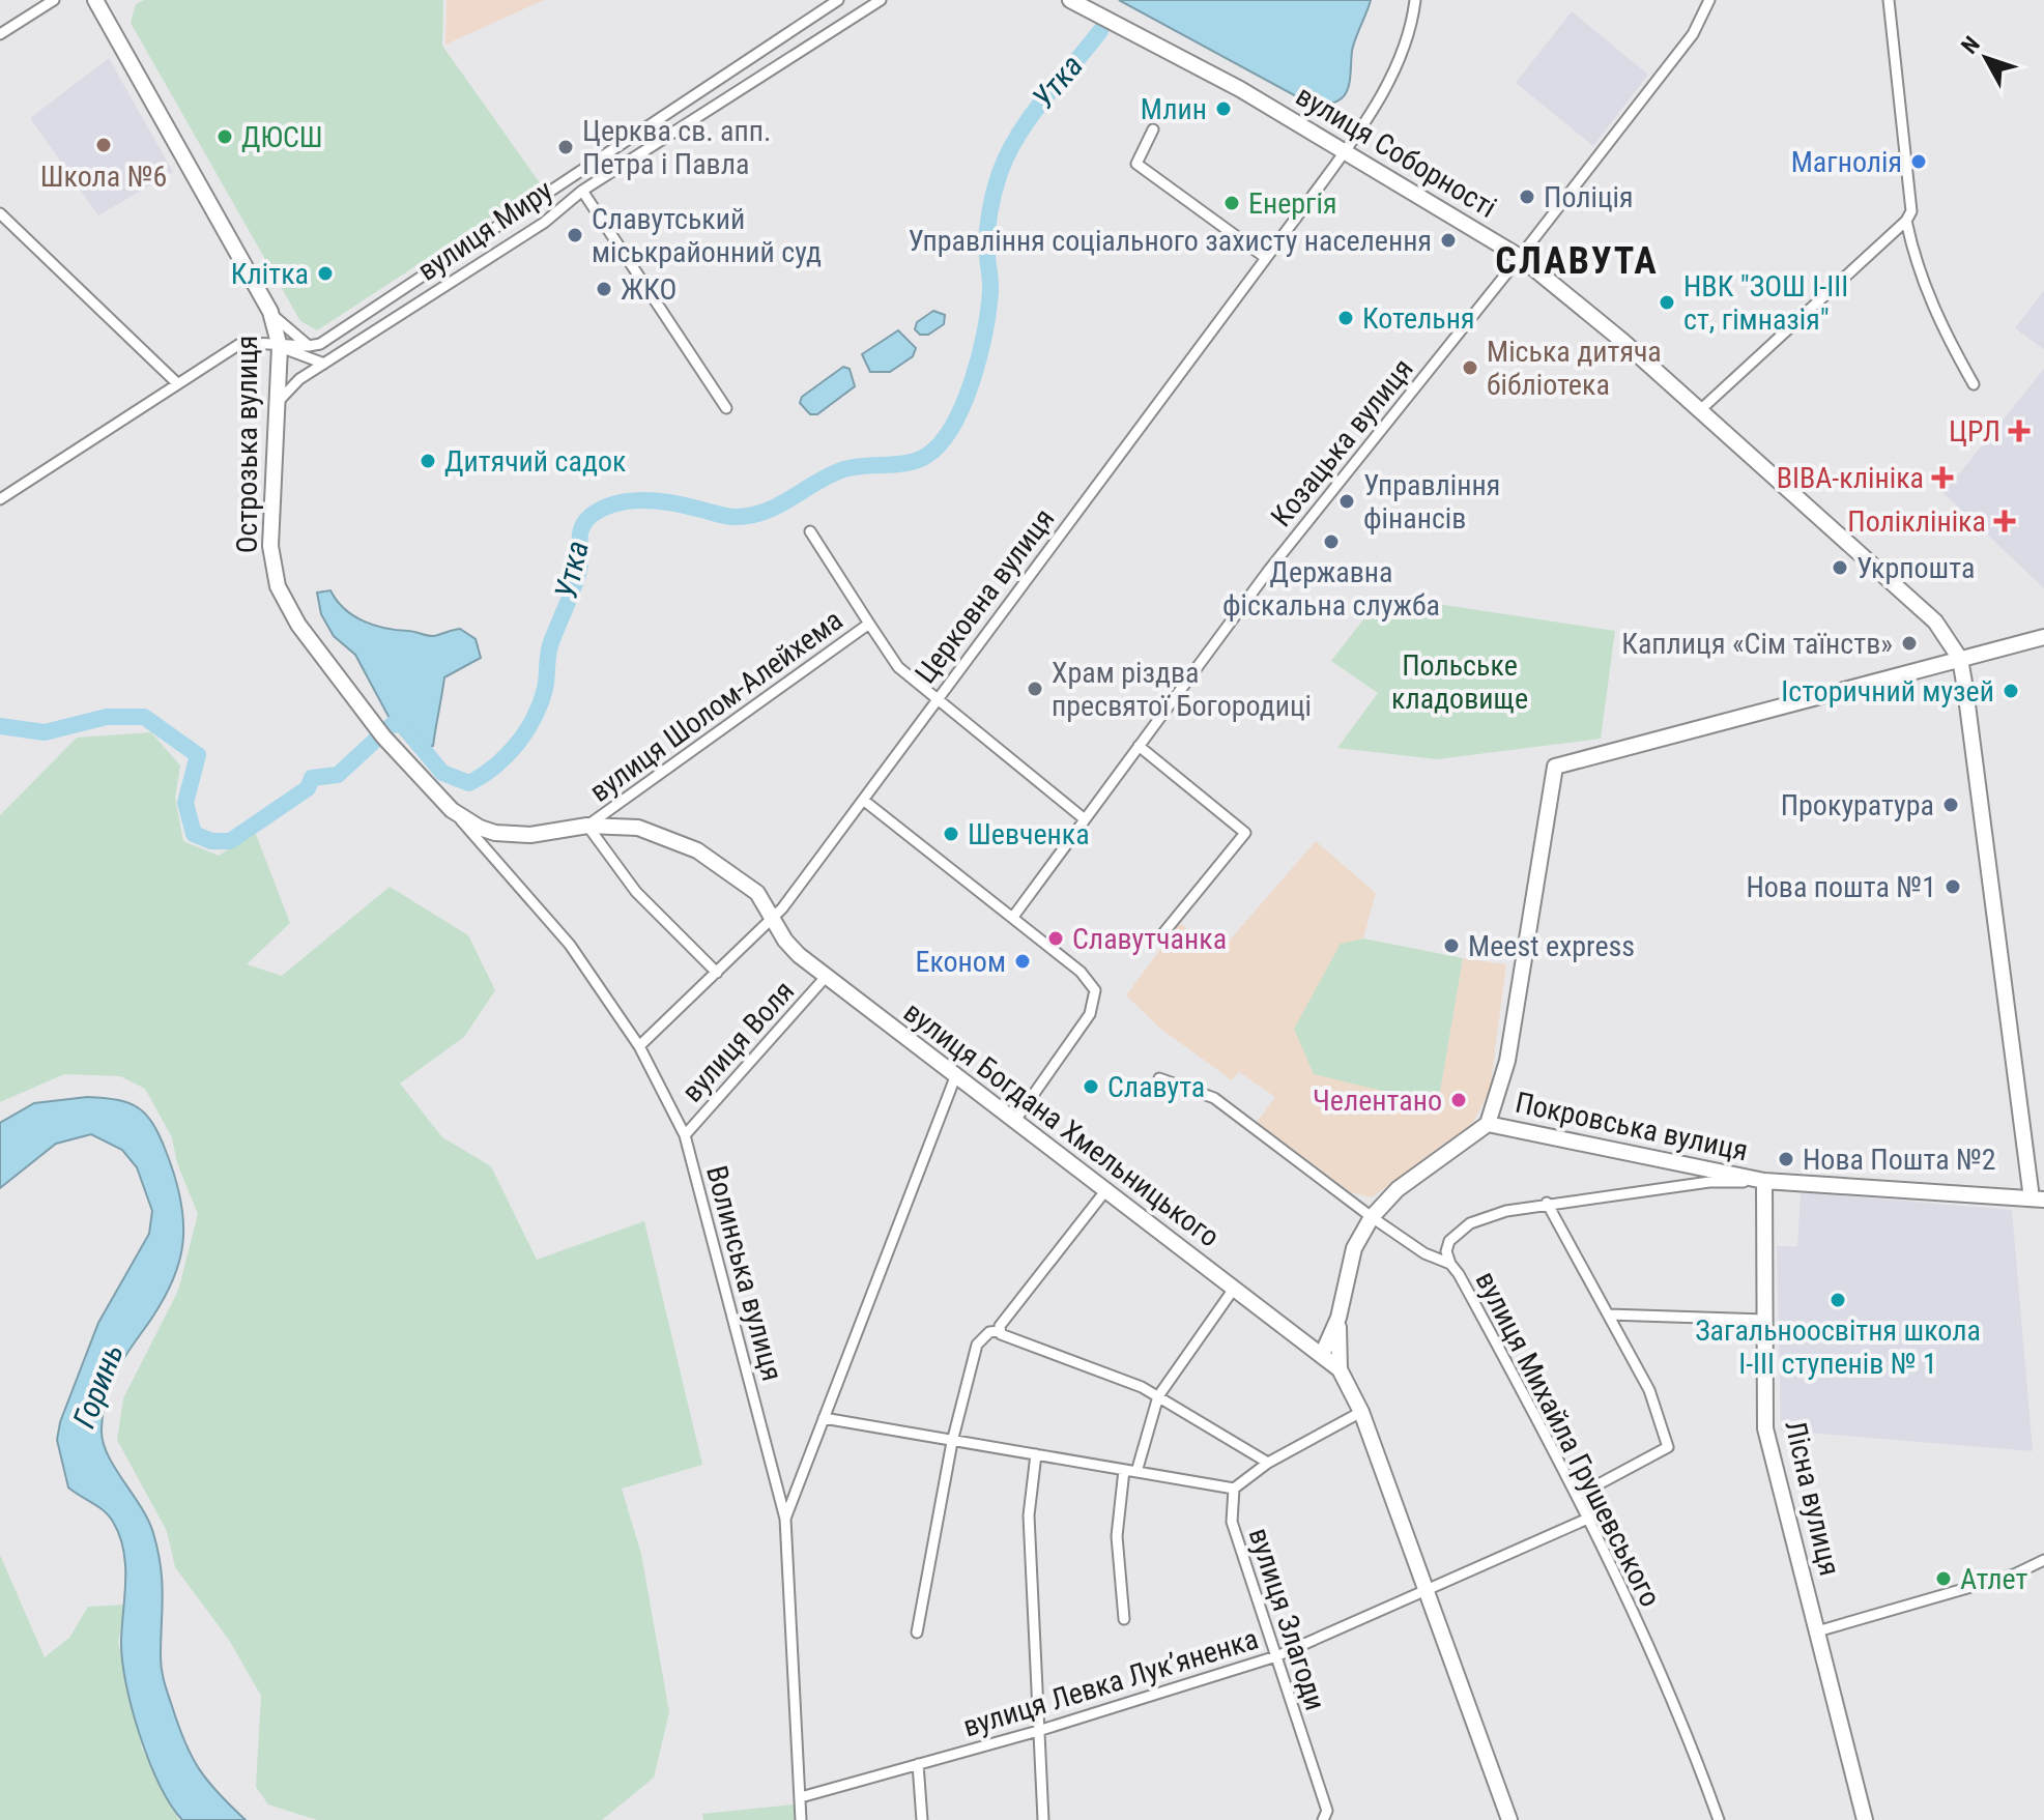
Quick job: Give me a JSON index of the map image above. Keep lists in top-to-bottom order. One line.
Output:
{"streets":{"main road":["вулиця Соборності","Острозька вулиця","вулиця Богдана Хмельницького","Покровська вулиця","Лісна вулиця"],"street":["вулиця Миру","Козацька вулиця","Церковна вулиця","вулиця Шолом-Алейхема","вулиця Воля","Волинська вулиця","вулиця Михайла Грушевського","вулиця Злагоди","вулиця Левка Лукʼяненка"]},"crossings":[["вулиця Соборності","Козацька вулиця"],["вулиця Соборності","Церковна вулиця"],["вулиця Соборності","Покровська вулиця"],["вулиця Миру","Острозька вулиця"],["Козацька вулиця","вулиця Шолом-Алейхема"],["Острозька вулиця","вулиця Богдана Хмельницького"],["Церковна вулиця","вулиця Шолом-Алейхема"],["Церковна вулиця","вулиця Богдана Хмельницького"],["Церковна вулиця","Волинська вулиця"],["вулиця Шолом-Алейхема","вулиця Богдана Хмельницького"],["вулиця Воля","вулиця Богдана Хмельницького"],["вулиця Воля","Волинська вулиця"],["вулиця Богдана Хмельницького","Волинська вулиця"],["вулиця Богдана Хмельницького","вулиця Левка Лукʼяненка"],["Покровська вулиця","вулиця Михайла Грушевського"],["Покровська вулиця","Лісна вулиця"],["Волинська вулиця","вулиця Левка Лукʼяненка"],["вулиця Михайла Грушевського","вулиця Левка Лукʼяненка"],["вулиця Злагоди","вулиця Левка Лукʼяненка"]],"districts":["СЛАВУТА"],"water":["Утка","Горинь"],"parks":["Польське кладовище"],"places":{"other":["Млин","ДЮСШ","Школа №6","Церква св. апп. Петра і Павла","Магнолія","Поліція","Енергія","Славутський міськрайонний суд","Управління соціального захисту населення","Клітка","ЖКО","НВК \"ЗОШ І-ІІІ ст, гімназія\"","Котельня","Міська дитяча бібліотека","Дитячий садок","Управління фінансів","Державна фіскальна служба","Укрпошта","Каплиця «Сім таїнств»","Храм різдва пресвятої Богородиці","Історичний музей","Прокуратура","Шевченка","Нова пошта №1","Славутчанка","Meest express","Економ","Славута","Челентано","Нова Пошта №2","Загальноосвітня школа І-ІІІ ступенів № 1","Атлет"],"health":["ЦРЛ","ВІВА-клініка","Поліклініка"]},"north":"top left"}
